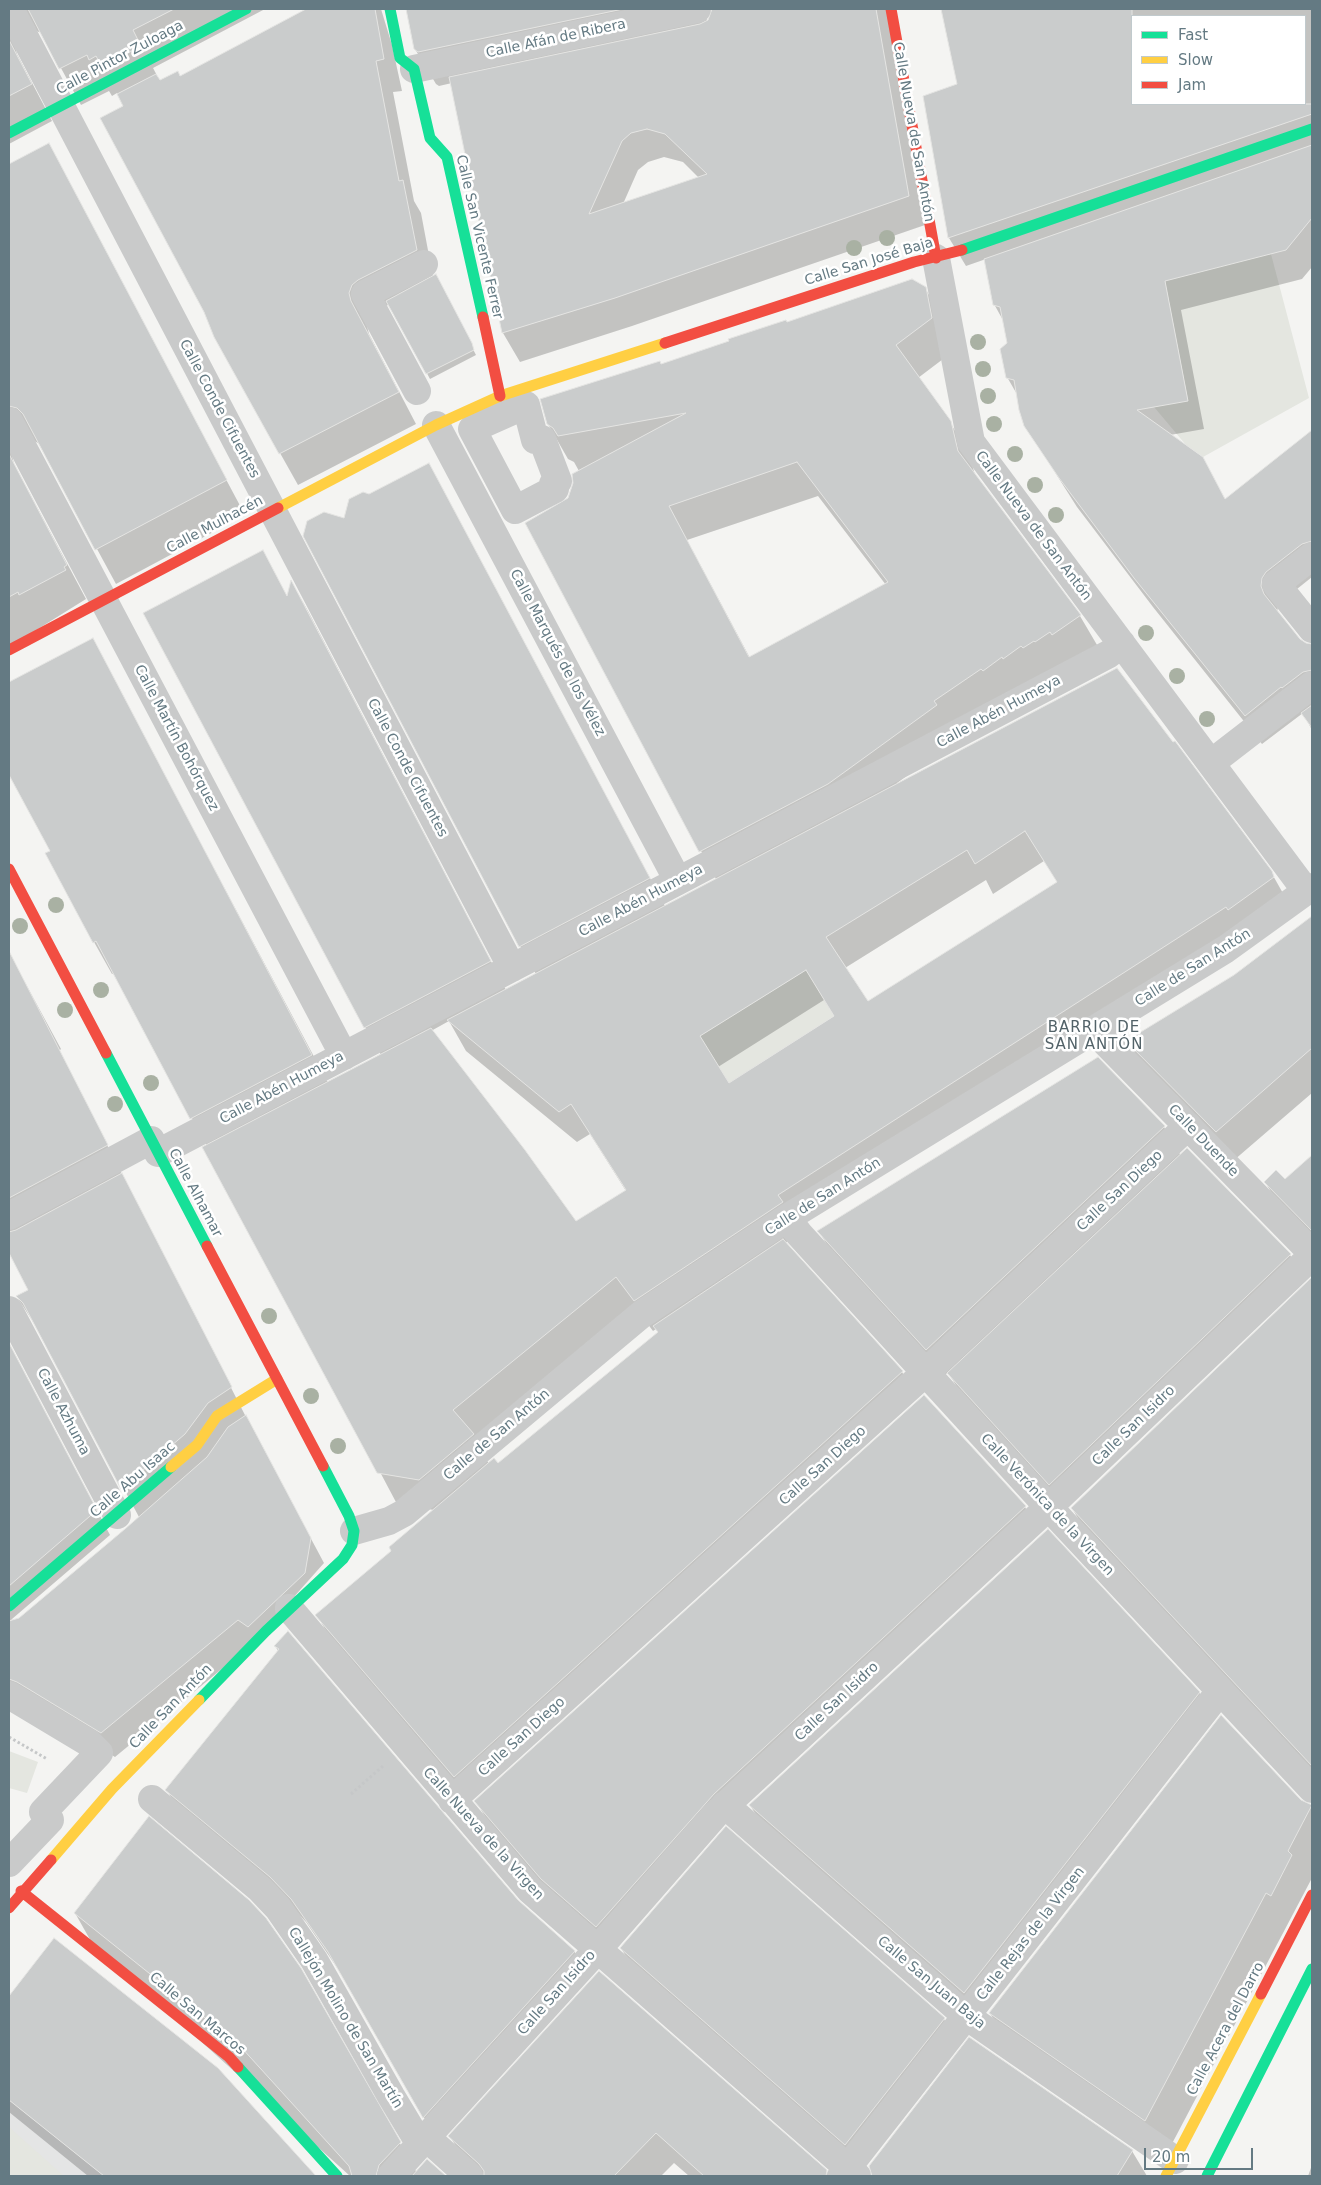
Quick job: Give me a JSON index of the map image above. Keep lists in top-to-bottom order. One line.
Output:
{"streets":{"street":["Calle Afán de Ribera","Calle Pintor Zuloaga","Calle Nueva de San Antón","Calle San Vicente Ferrer","Calle San José Baja","Calle Conde Cifuentes","Calle Mulhacén","Calle Marqués de los Vélez","Calle Abén Humeya","Calle Martín Bohórquez","Calle de San Antón","Calle Duende","Calle San Diego","Calle Alhamar","Calle Azhuma","Calle San Isidro","Calle Abu Isaac","Calle Verónica de la Virgen","Calle San Antón","Calle Nueva de la Virgen","Calle Rejas de la Virgen","Calle San Juan Baja","Calle San Marcos","Callejón Molino de San Martín","Calle Acera del Darro"]},"crossings":[["Calle Afán de Ribera","Calle San Vicente Ferrer"],["Calle Pintor Zuloaga","Calle Conde Cifuentes"],["Calle Nueva de San Antón","Calle San José Baja"],["Calle Nueva de San Antón","Calle Abén Humeya"],["Calle Nueva de San Antón","Calle de San Antón"],["Calle San Vicente Ferrer","Calle San José Baja"],["Calle San José Baja","Calle Mulhacén"],["Calle San José Baja","Calle Marqués de los Vélez"],["Calle Conde Cifuentes","Calle Mulhacén"],["Calle Conde Cifuentes","Calle Abén Humeya"],["Calle Mulhacén","Calle Marqués de los Vélez"],["Calle Mulhacén","Calle Martín Bohórquez"],["Calle Marqués de los Vélez","Calle Abén Humeya"],["Calle Abén Humeya","Calle Martín Bohórquez"],["Calle Abén Humeya","Calle Alhamar"],["Calle de San Antón","Calle Duende"],["Calle de San Antón","Calle Alhamar"],["Calle de San Antón","Calle Verónica de la Virgen"],["Calle de San Antón","Calle San Antón"],["Calle Duende","Calle San Diego"],["Calle Duende","Calle San Isidro"],["Calle San Diego","Calle Verónica de la Virgen"],["Calle San Diego","Calle Nueva de la Virgen"],["Calle Alhamar","Calle Abu Isaac"],["Calle Alhamar","Calle San Antón"],["Calle Azhuma","Calle Abu Isaac"],["Calle San Isidro","Calle Verónica de la Virgen"],["Calle San Isidro","Calle Nueva de la Virgen"],["Calle San Isidro","Calle San Juan Baja"],["Calle San Isidro","Callejón Molino de San Martín"],["Calle Verónica de la Virgen","Calle Rejas de la Virgen"],["Calle San Antón","Calle Nueva de la Virgen"],["Calle San Antón","Calle San Marcos"],["Calle Nueva de la Virgen","Calle Rejas de la Virgen"],["Calle Rejas de la Virgen","Calle San Juan Baja"],["Calle San Juan Baja","Calle Acera del Darro"]],"districts":["BARRIO DE SAN ANTÓN"],"legend":["Fast","Slow","Jam"],"scale_bar":"20 m"}
